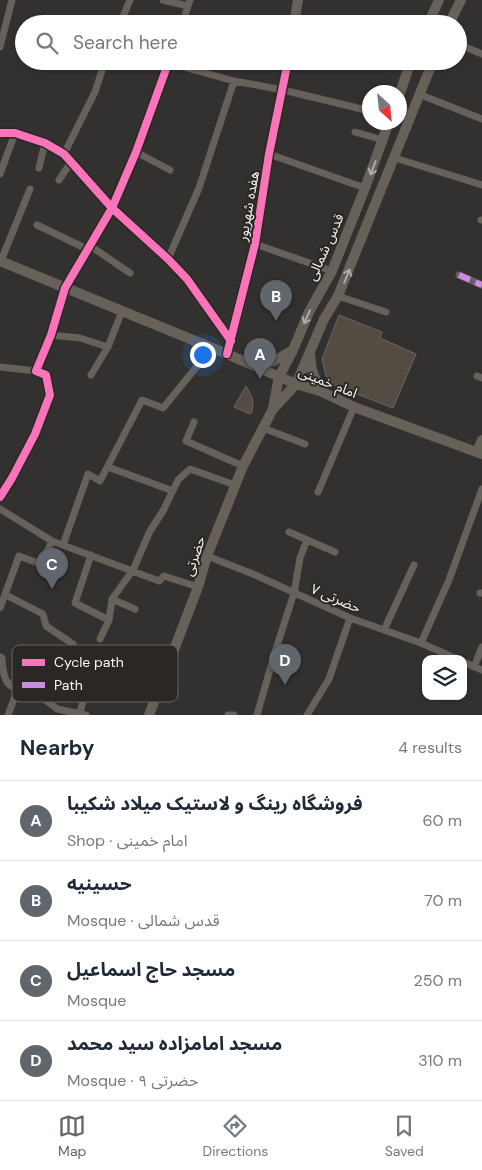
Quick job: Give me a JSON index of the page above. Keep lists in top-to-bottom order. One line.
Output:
{"streets":{"main road":["هفده شهریور","قدس شمالی","امام خمینی","حضرتی"],"street":["حضرتی ۷"]},"crossings":[["هفده شهریور","امام خمینی"],["قدس شمالی","امام خمینی"],["قدس شمالی","حضرتی"],["حضرتی","حضرتی ۷"]],"legend":["Cycle path","Path"],"north":"bottom right","page":{"search":"Search here","pins":["B","A","C","D"],"heading":["Nearby","4 results"],"list":[{"mark":"A","name":"فروشگاه رینگ و لاستیک میلاد شکیبا","note":"Shop · امام خمینی","value":"60 m"},{"mark":"B","name":"حسینیه","note":"Mosque · قدس شمالی","value":"70 m"},{"mark":"C","name":"مسجد حاج اسماعیل","note":"Mosque","value":"250 m"},{"mark":"D","name":"مسجد امامزاده سید محمد","note":"Mosque · حضرتی ۹","value":"310 m"}],"nav":["Map","Directions","Saved"]}}
